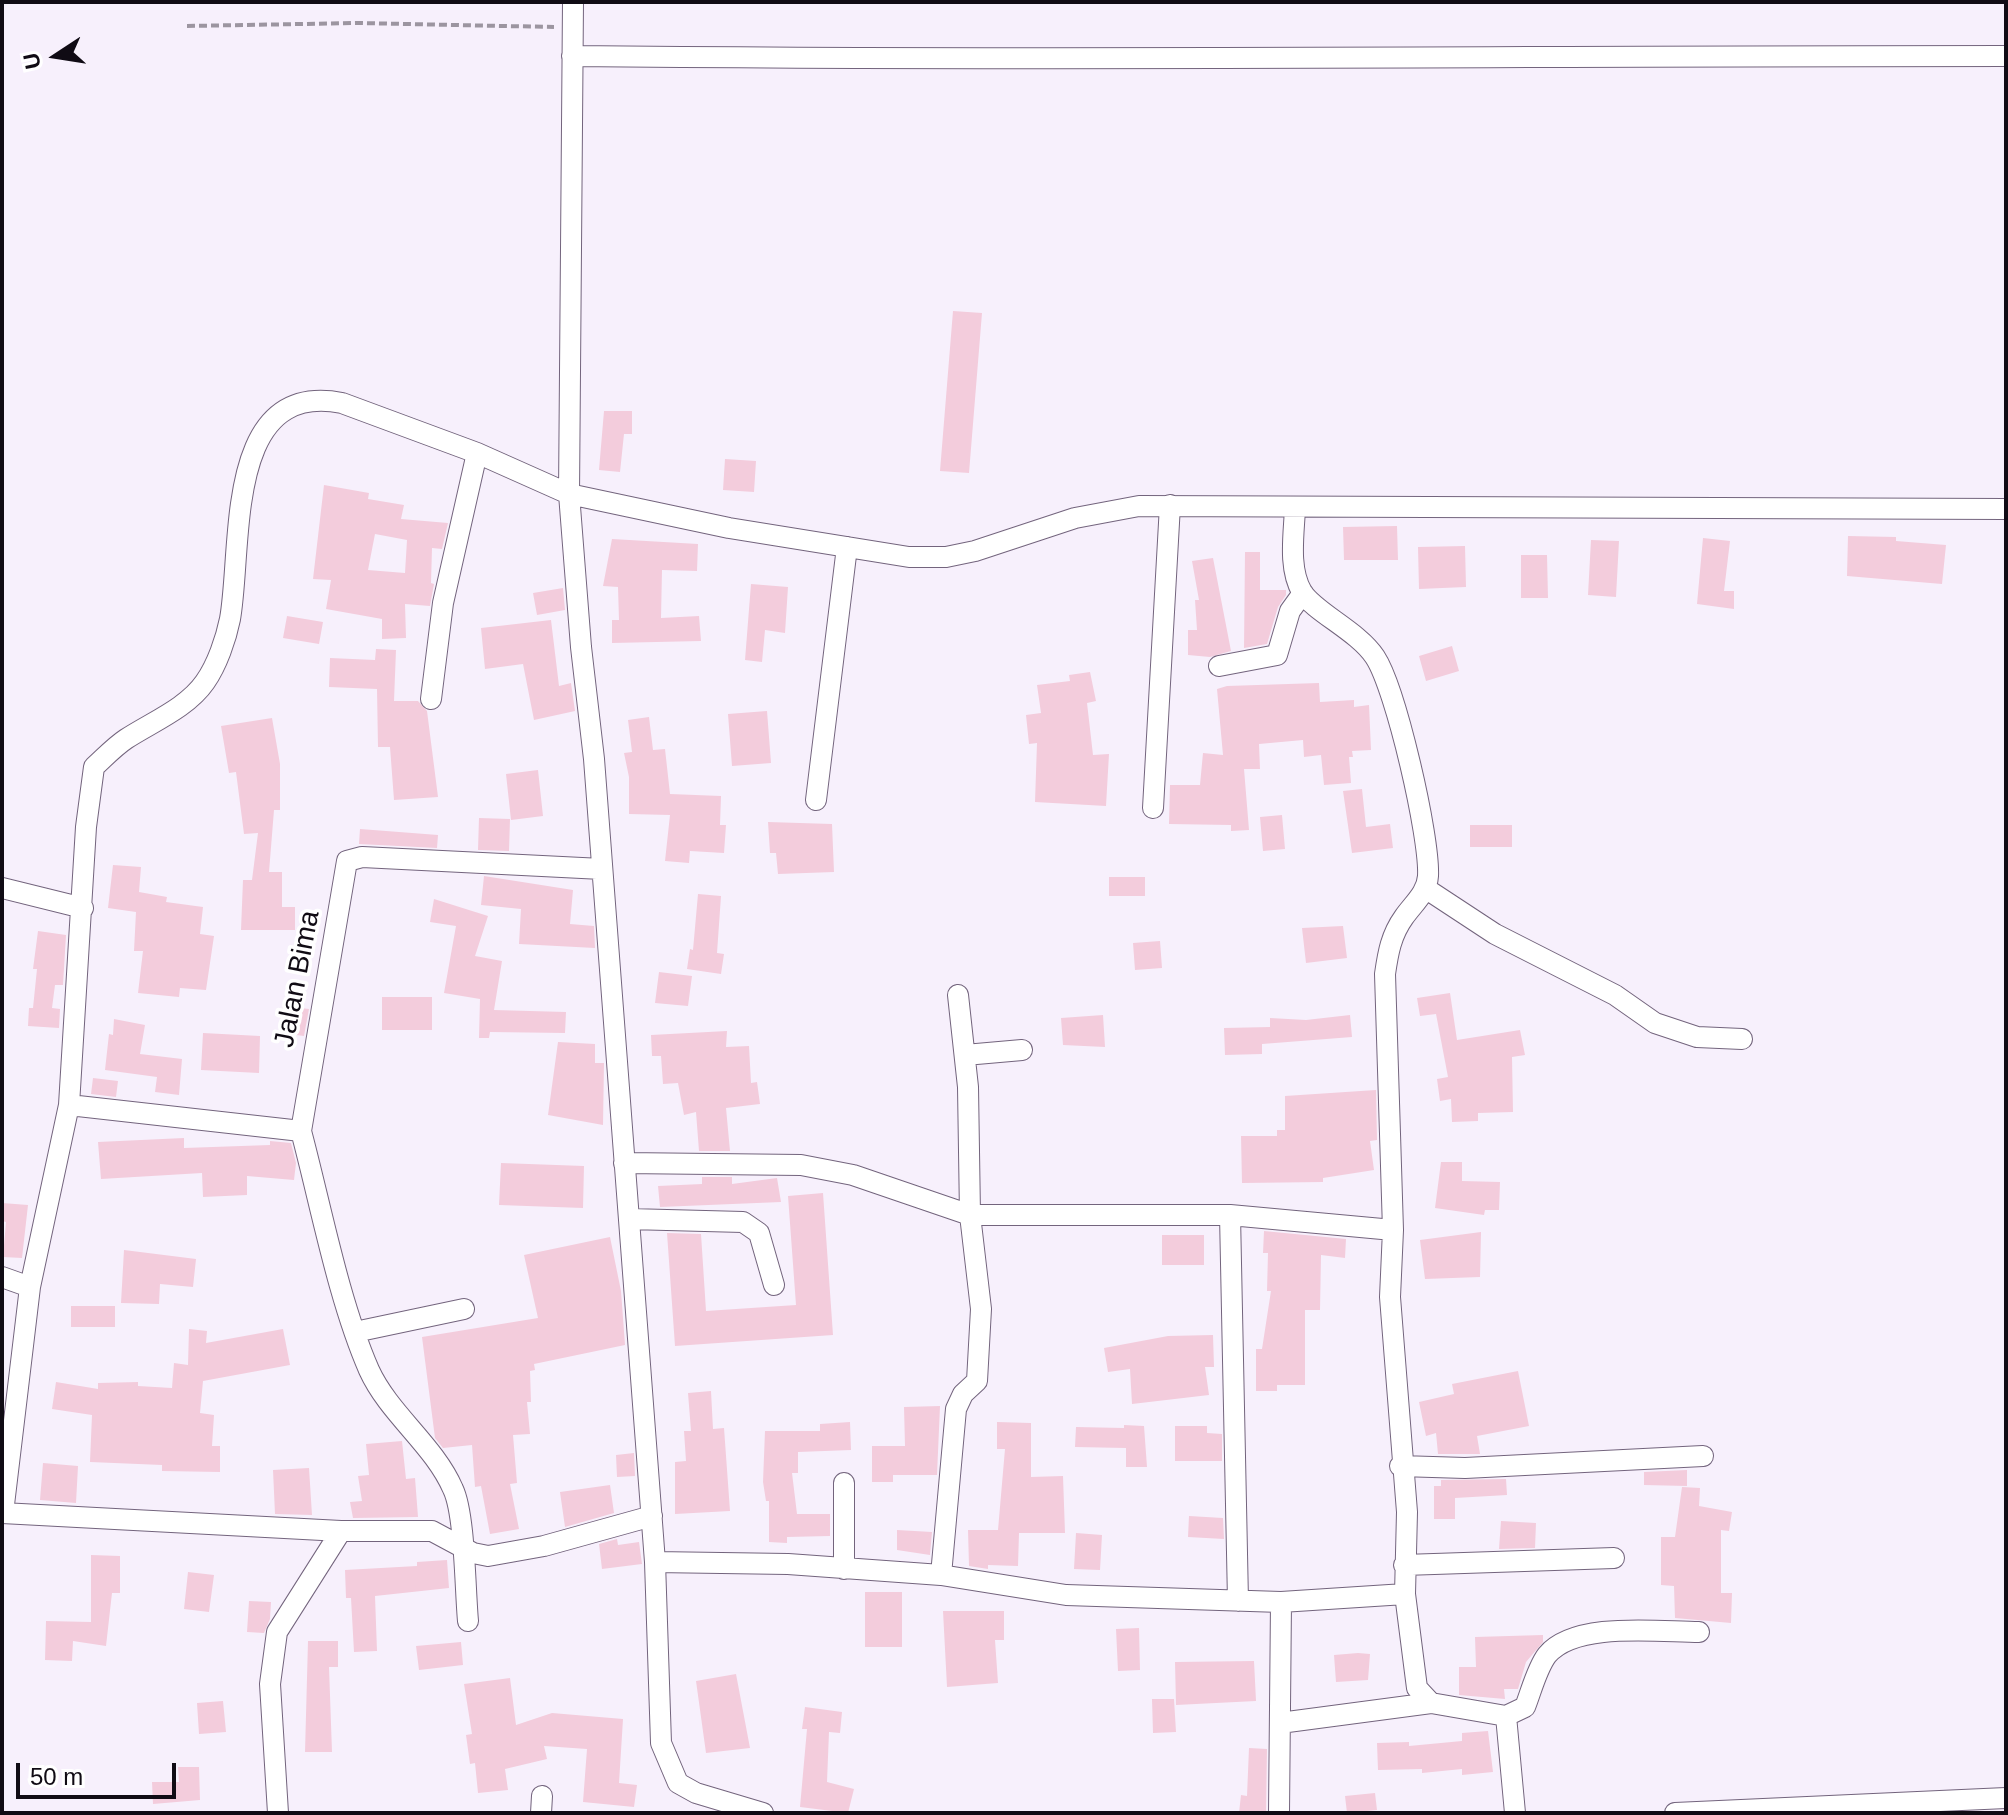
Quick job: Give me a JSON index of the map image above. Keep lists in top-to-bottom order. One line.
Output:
{"streets":{"street":["Jalan Bima"]},"scale_bar":"50 m","north":"left"}
